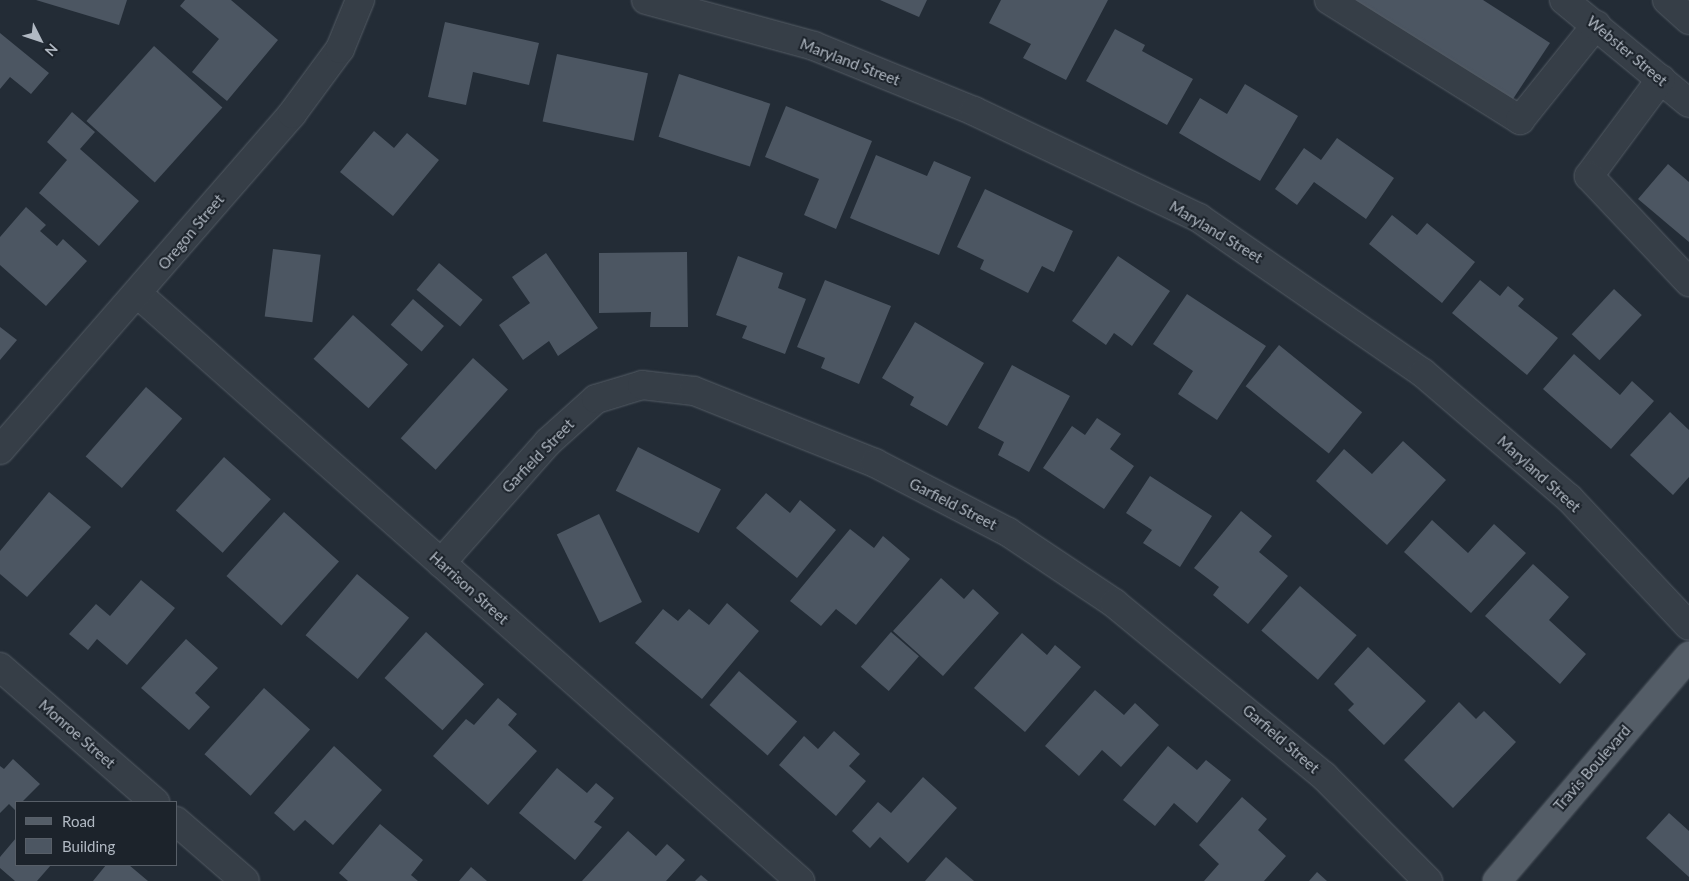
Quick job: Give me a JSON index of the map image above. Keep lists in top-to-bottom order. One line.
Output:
{"streets":{"main road":["Travis Boulevard"],"street":["Webster Street","Maryland Street","Oregon Street","Garfield Street","Harrison Street","Monroe Street"]},"crossings":[["Oregon Street","Harrison Street"],["Garfield Street","Harrison Street"]],"legend":["Road","Building"],"north":"bottom right"}
